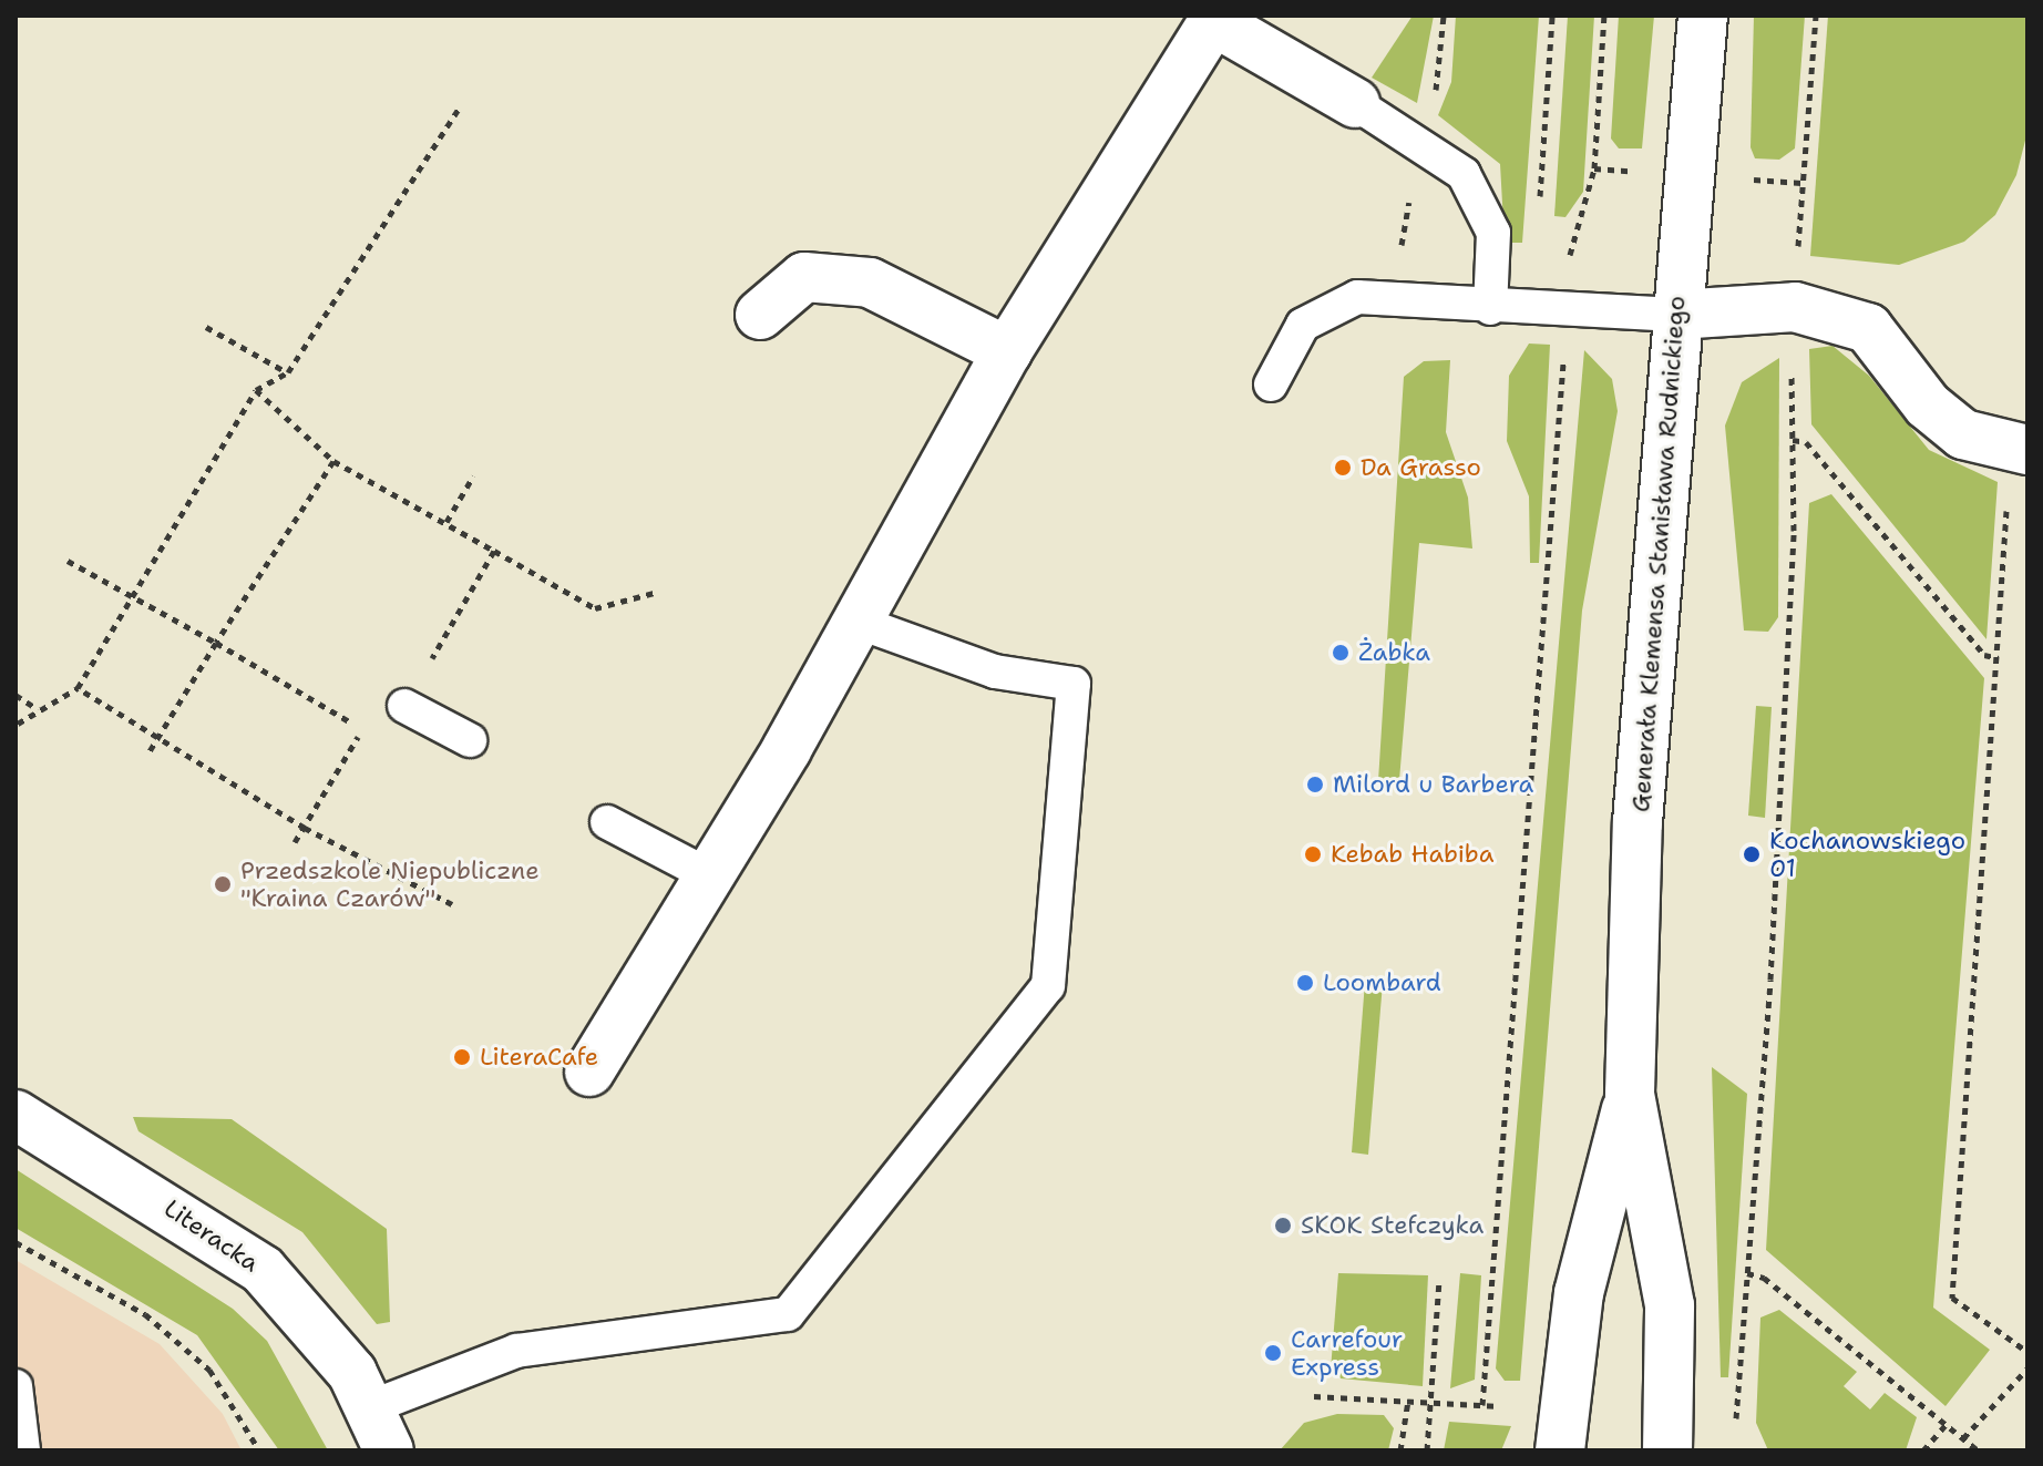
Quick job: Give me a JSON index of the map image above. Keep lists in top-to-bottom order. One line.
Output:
{"streets":{"street":["Generała Klemensa Stanisława Rudnickiego","Literacka"]},"places":["Da Grasso","Żabka","Milord u Barbera","Kebab Habiba","Kochanowskiego 01","Przedszkole Niepubliczne \"Kraina Czarów\"","Loombard","LiteraCafe","SKOK Stefczyka","Carrefour Express"]}
